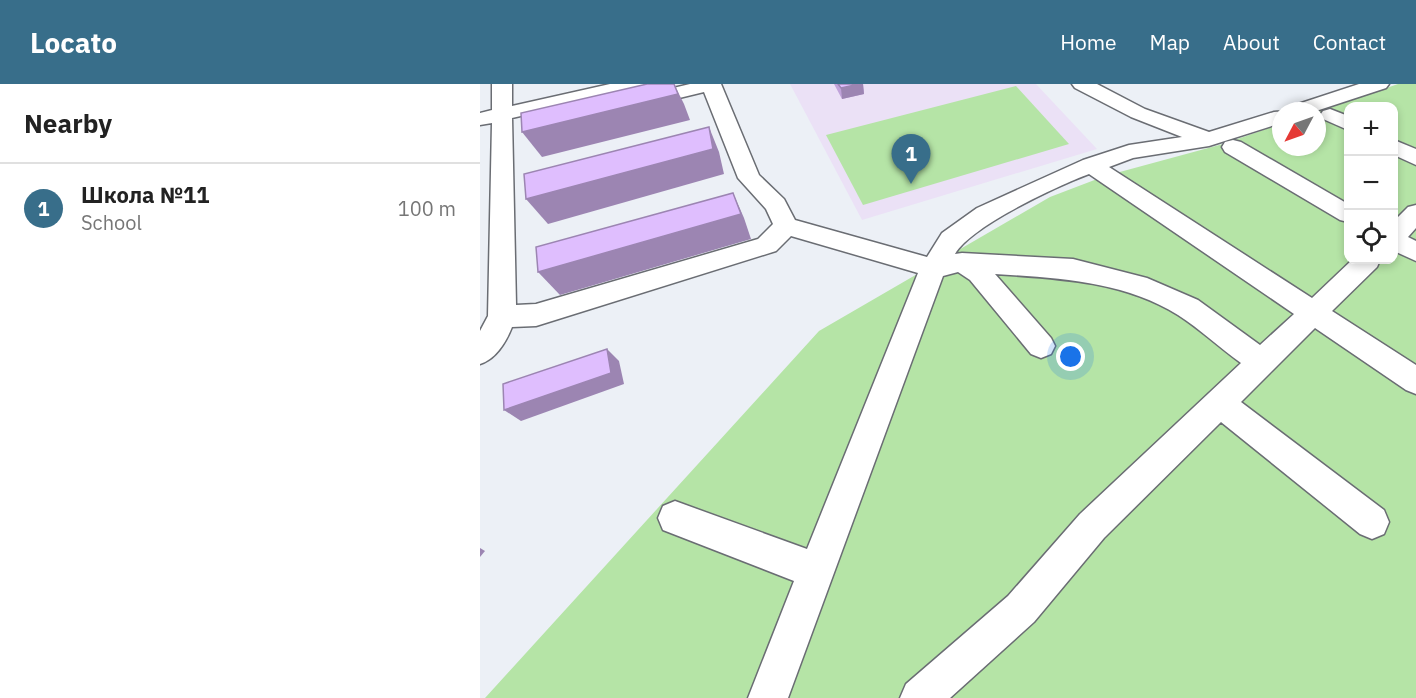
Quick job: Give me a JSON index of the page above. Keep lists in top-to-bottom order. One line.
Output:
{"north":"bottom left","page":{"header":"Locato","nav":["Home","Map","About","Contact"],"heading":"Nearby","map_buttons":["+","−"],"pins":"1","list":[{"mark":"1","name":"Школа №11","note":"School","value":"100 m"}]}}
